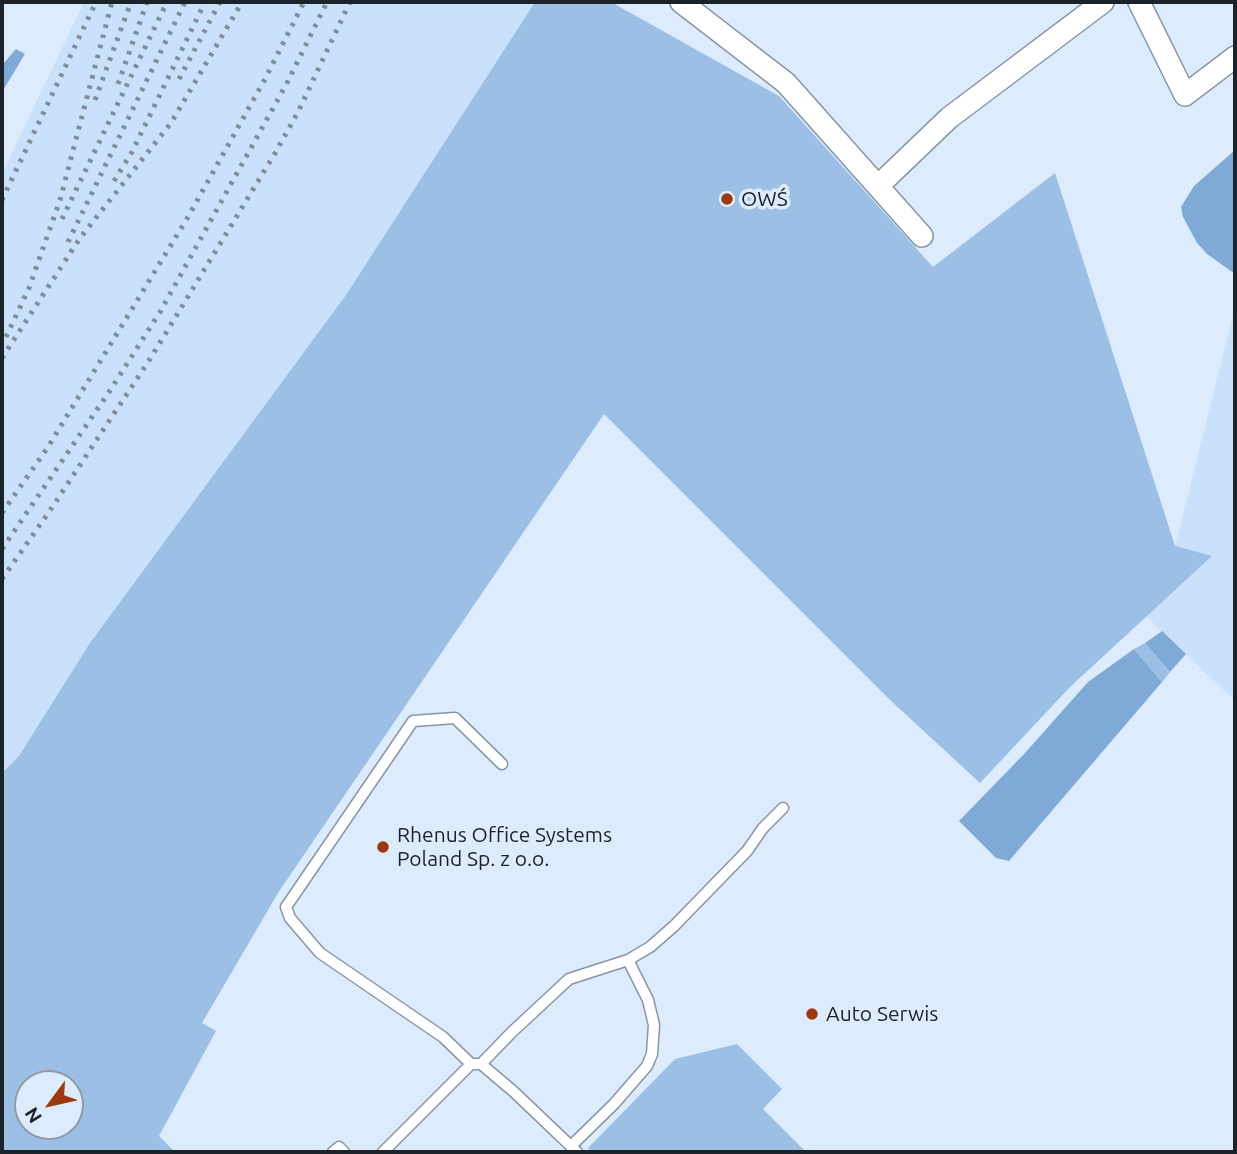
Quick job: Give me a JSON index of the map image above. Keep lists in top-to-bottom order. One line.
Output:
{"places":["OWŚ","Rhenus Office Systems Poland Sp. z o.o.","Auto Serwis"],"north":"bottom left"}
